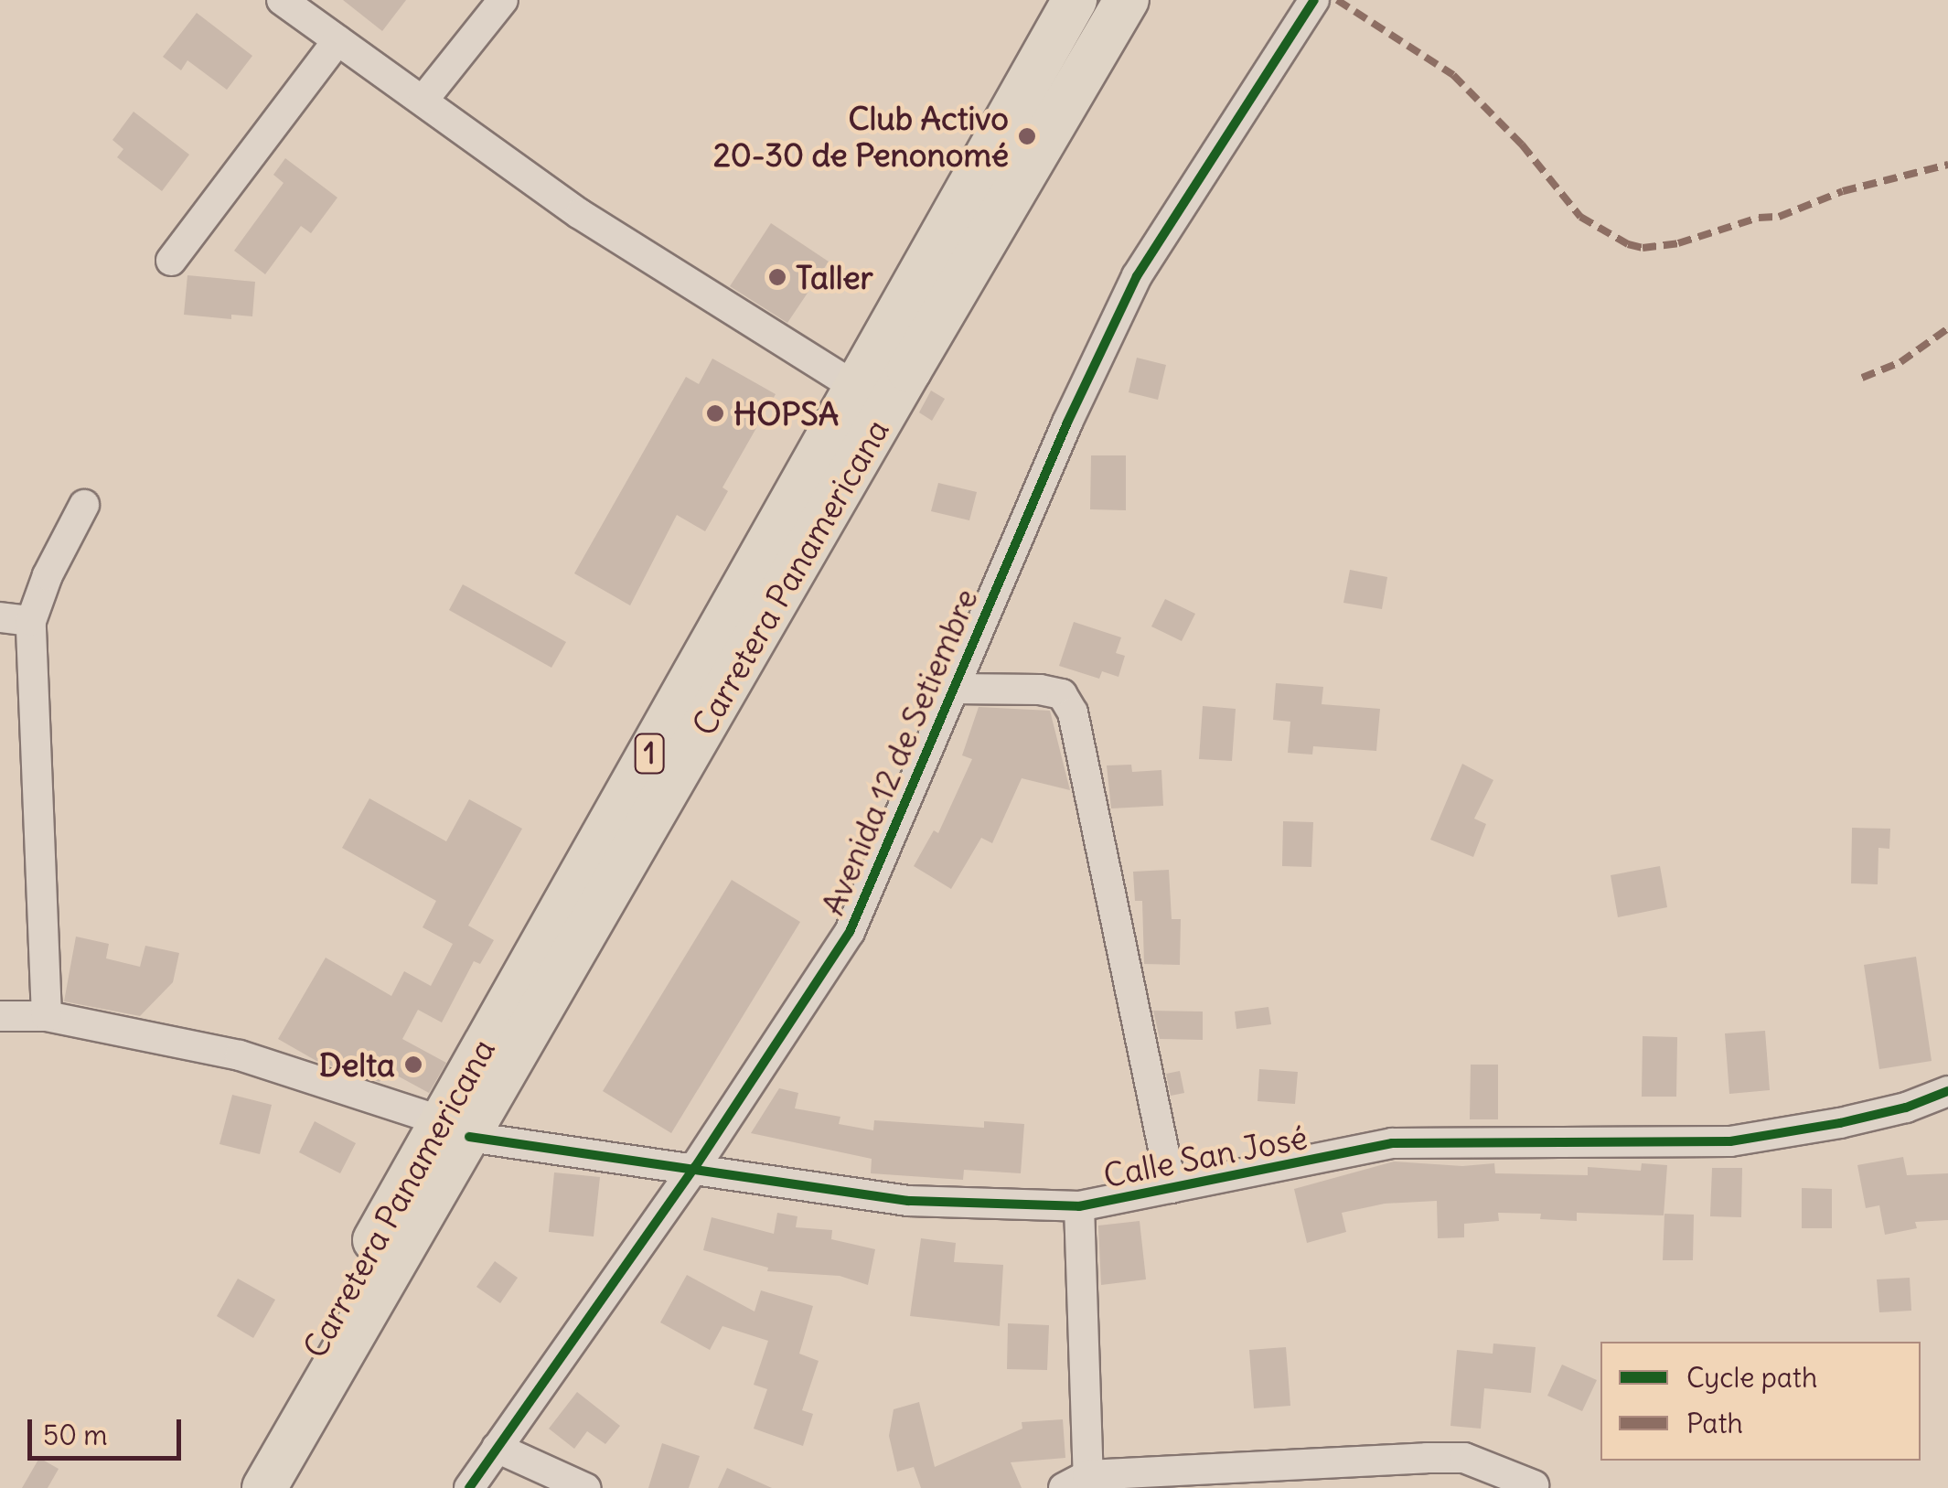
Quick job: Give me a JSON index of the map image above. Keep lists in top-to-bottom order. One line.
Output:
{"streets":{"highway":["Carretera Panamericana","1"],"street":["Avenida 12 de Setiembre","Calle San José"]},"crossings":[["Carretera Panamericana","Calle San José"],["Avenida 12 de Setiembre","Calle San José"]],"places":["Club Activo 20-30 de Penonomé","Taller","HOPSA","Delta"],"legend":["Cycle path","Path"],"scale_bar":"50 m"}
